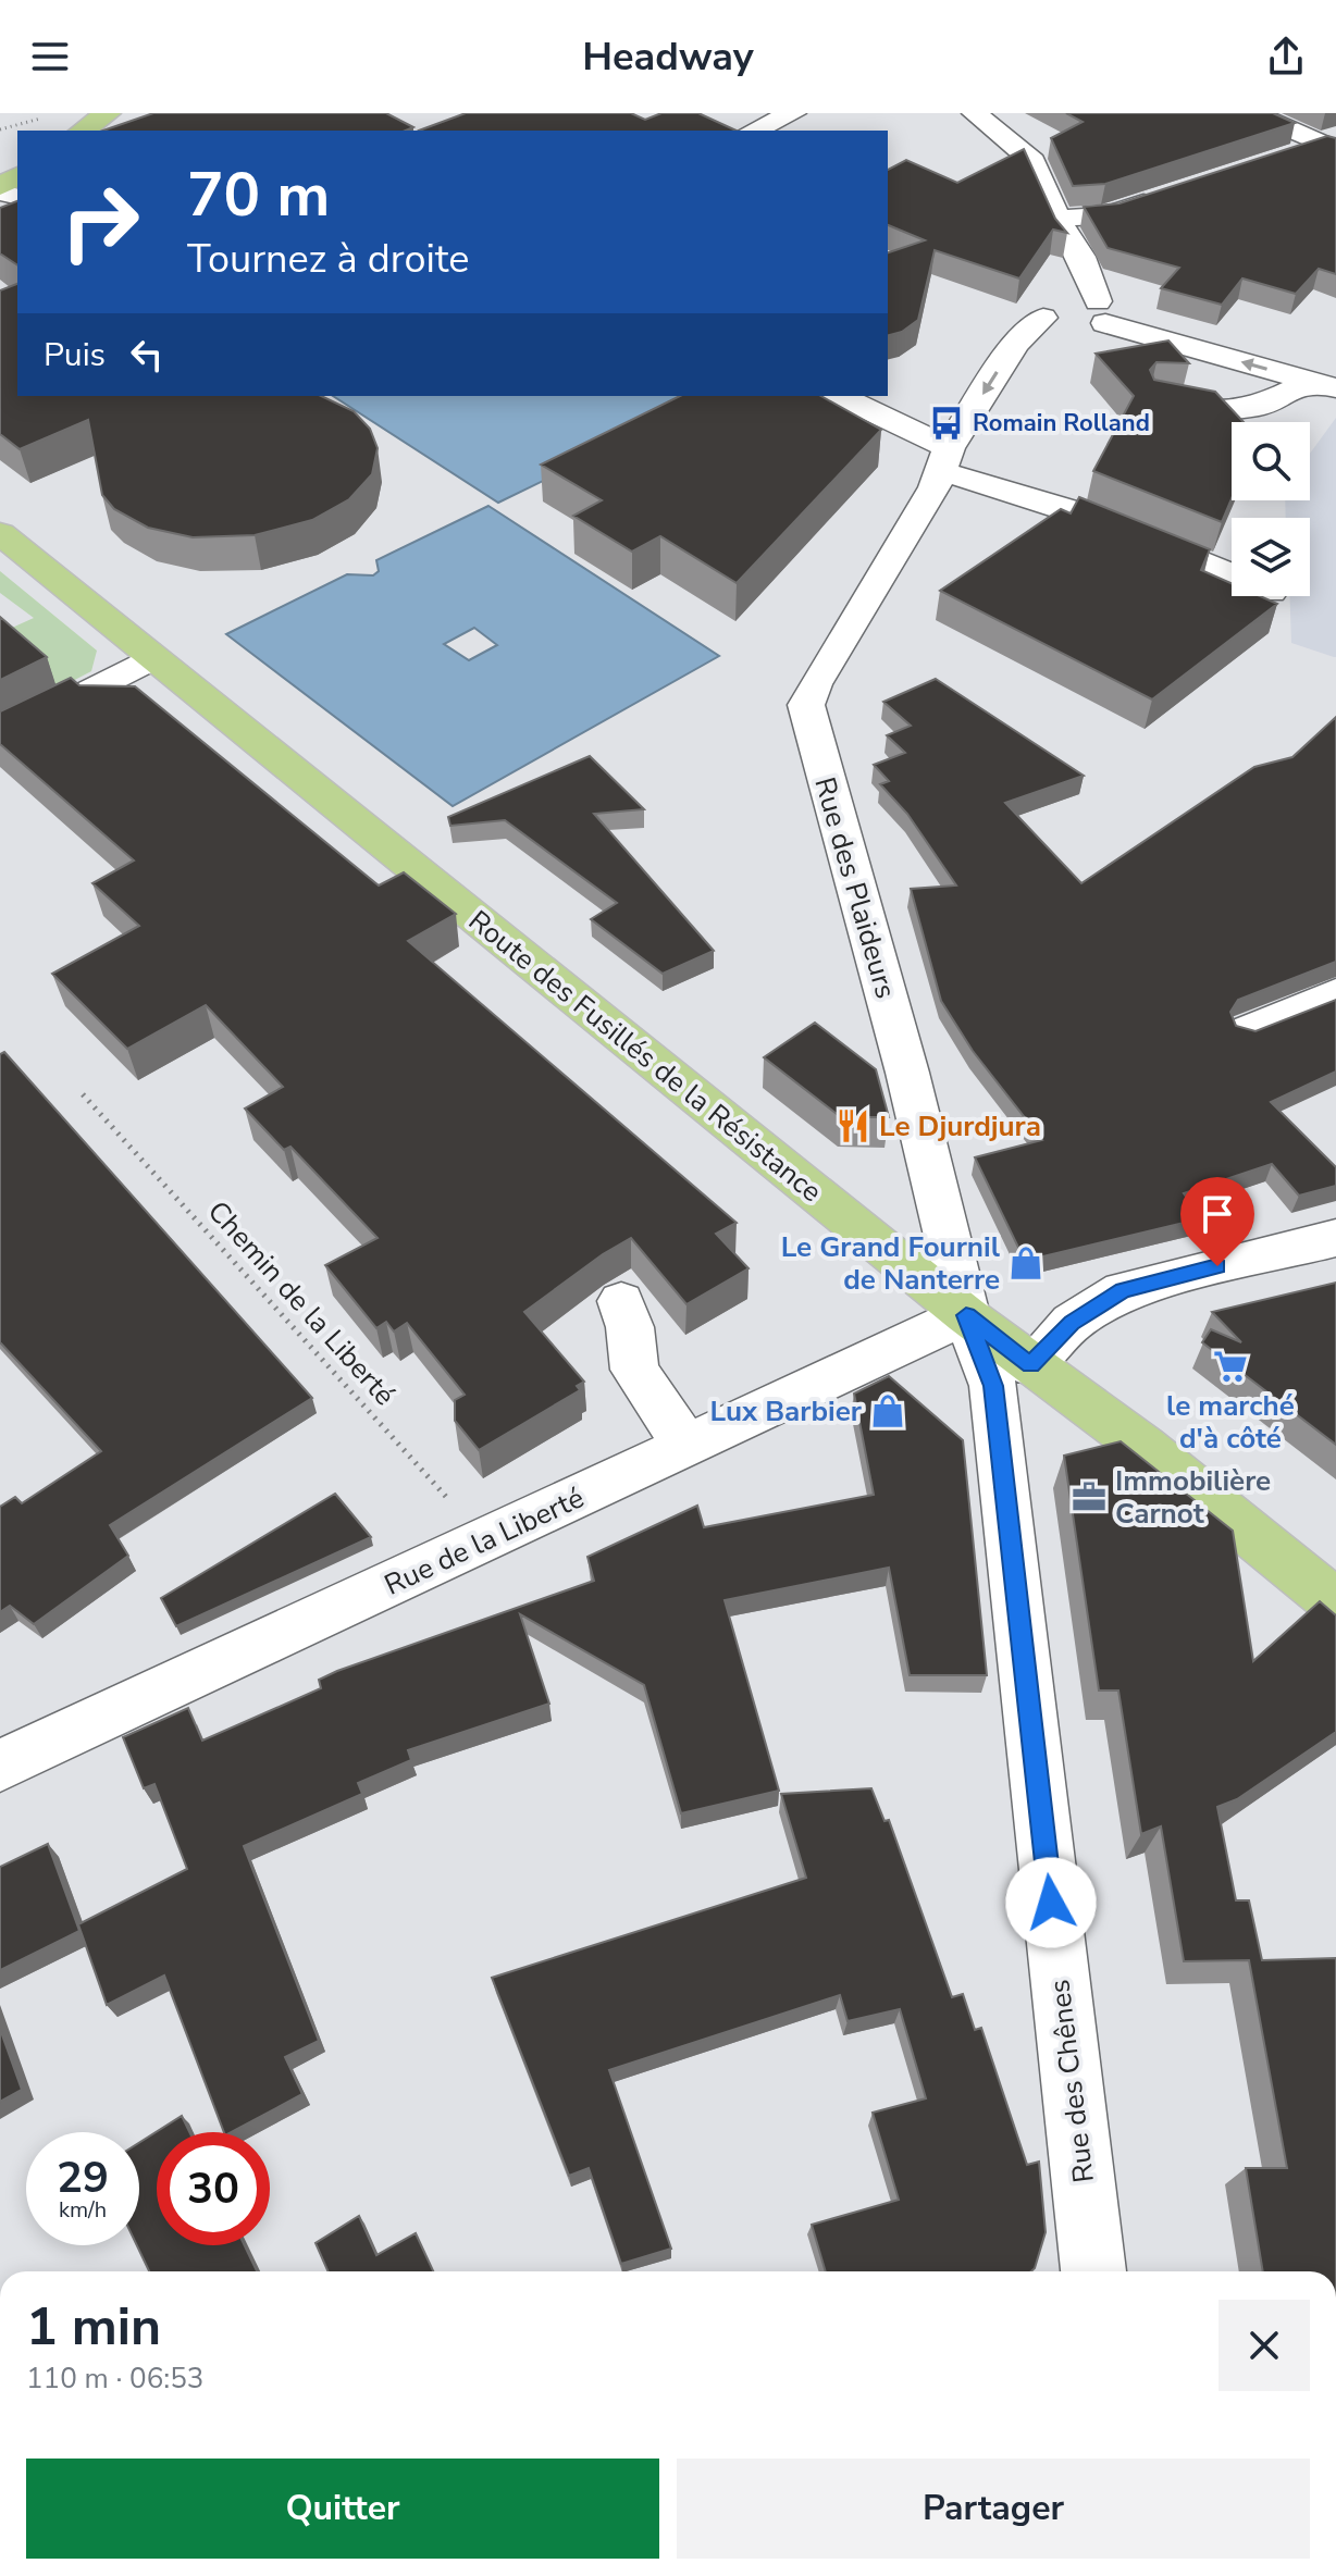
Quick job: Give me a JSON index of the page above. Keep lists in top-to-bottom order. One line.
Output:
{"streets":{"main road":["Route des Fusillés de la Résistance"],"street":["Rue des Plaideurs","Rue de la Liberté","Rue des Chênes"],"path":["Chemin de la Liberté"]},"crossings":[["Rue des Plaideurs","Route des Fusillés de la Résistance"],["Rue des Plaideurs","Rue de la Liberté"],["Rue des Plaideurs","Rue des Chênes"],["Route des Fusillés de la Résistance","Rue de la Liberté"],["Route des Fusillés de la Résistance","Rue des Chênes"],["Chemin de la Liberté","Rue de la Liberté"],["Rue de la Liberté","Rue des Chênes"]],"places":{"bus stop":["Romain Rolland"],"restaurant":["Le Djurdjura"],"shop":["Le Grand Fournil de Nanterre","Lux Barbier"],"supermarket":["le marché d'à côté"],"office":["Immobilière Carnot"]},"page":{"header":"Headway","turn":["70 m","Tournez à droite"],"then":"Puis","speed":"29 km/h","limit":"30","heading":["1 min","110 m · 06:53"],"buttons":["Quitter","Partager"]}}
